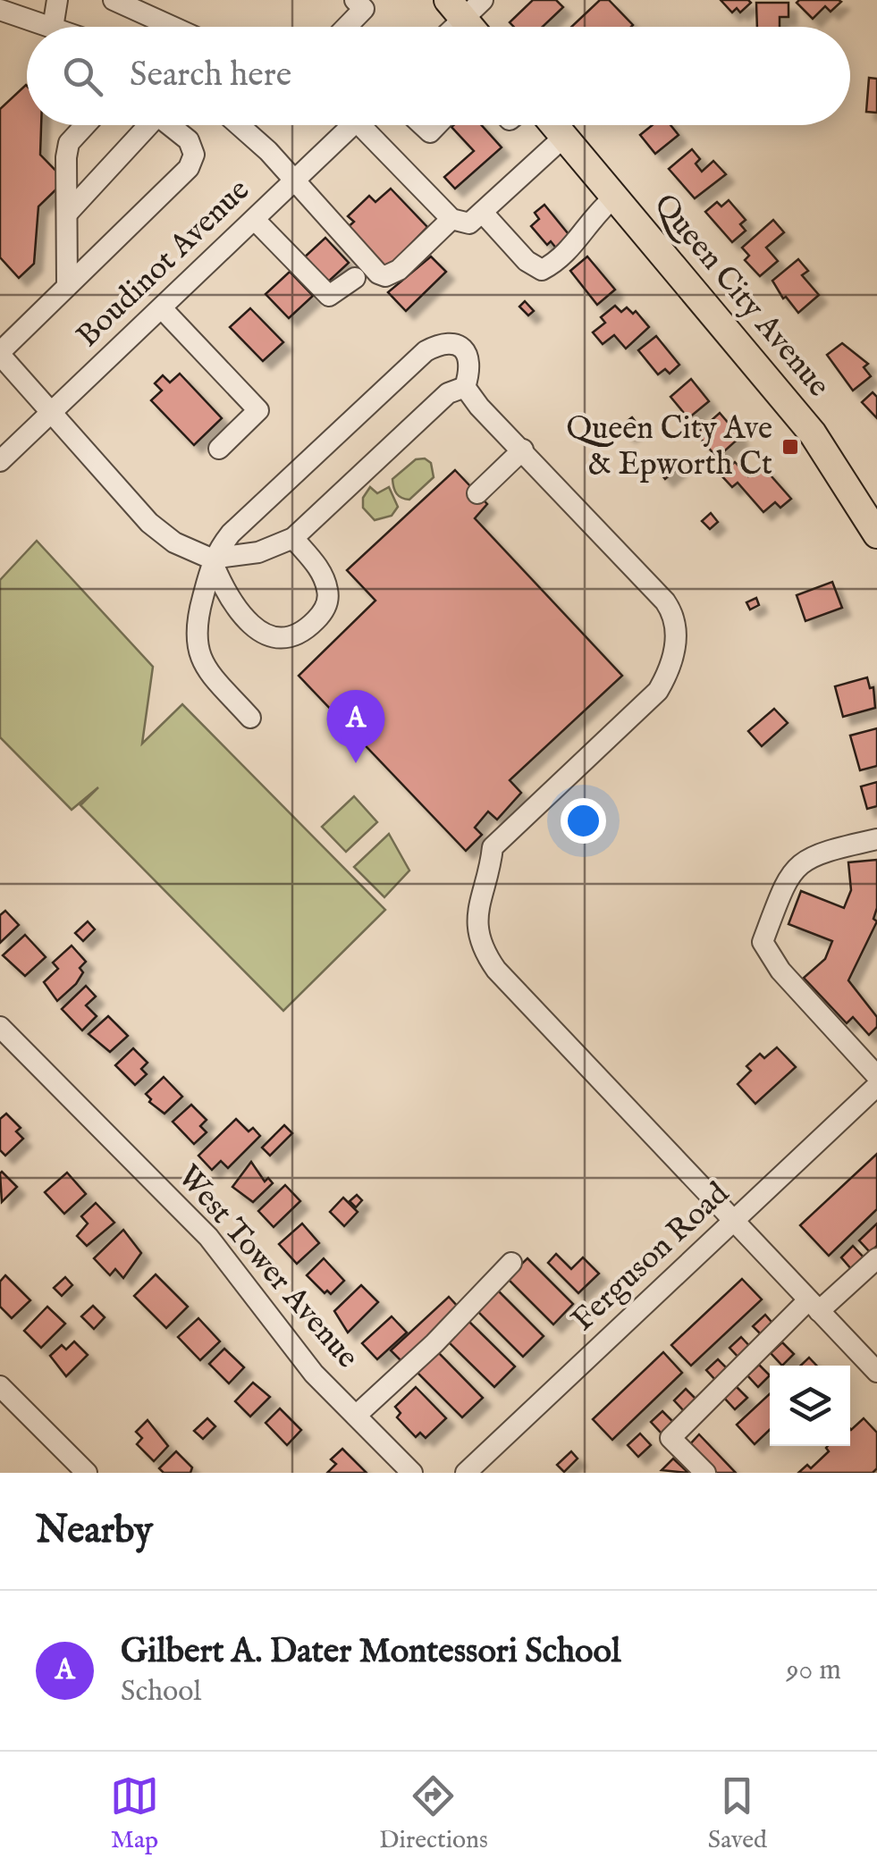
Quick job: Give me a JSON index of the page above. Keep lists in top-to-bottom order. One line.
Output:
{"streets":{"main road":["Queen City Avenue"],"street":["Boudinot Avenue","Ferguson Road","West Tower Avenue"]},"places":{"transit":["Queen City Ave & Epworth Ct"]},"page":{"search":"Search here","pins":"A","heading":"Nearby","list":[{"mark":"A","name":"Gilbert A. Dater Montessori School","note":"School","value":"90 m"}],"nav":["Map","Directions","Saved"]}}
